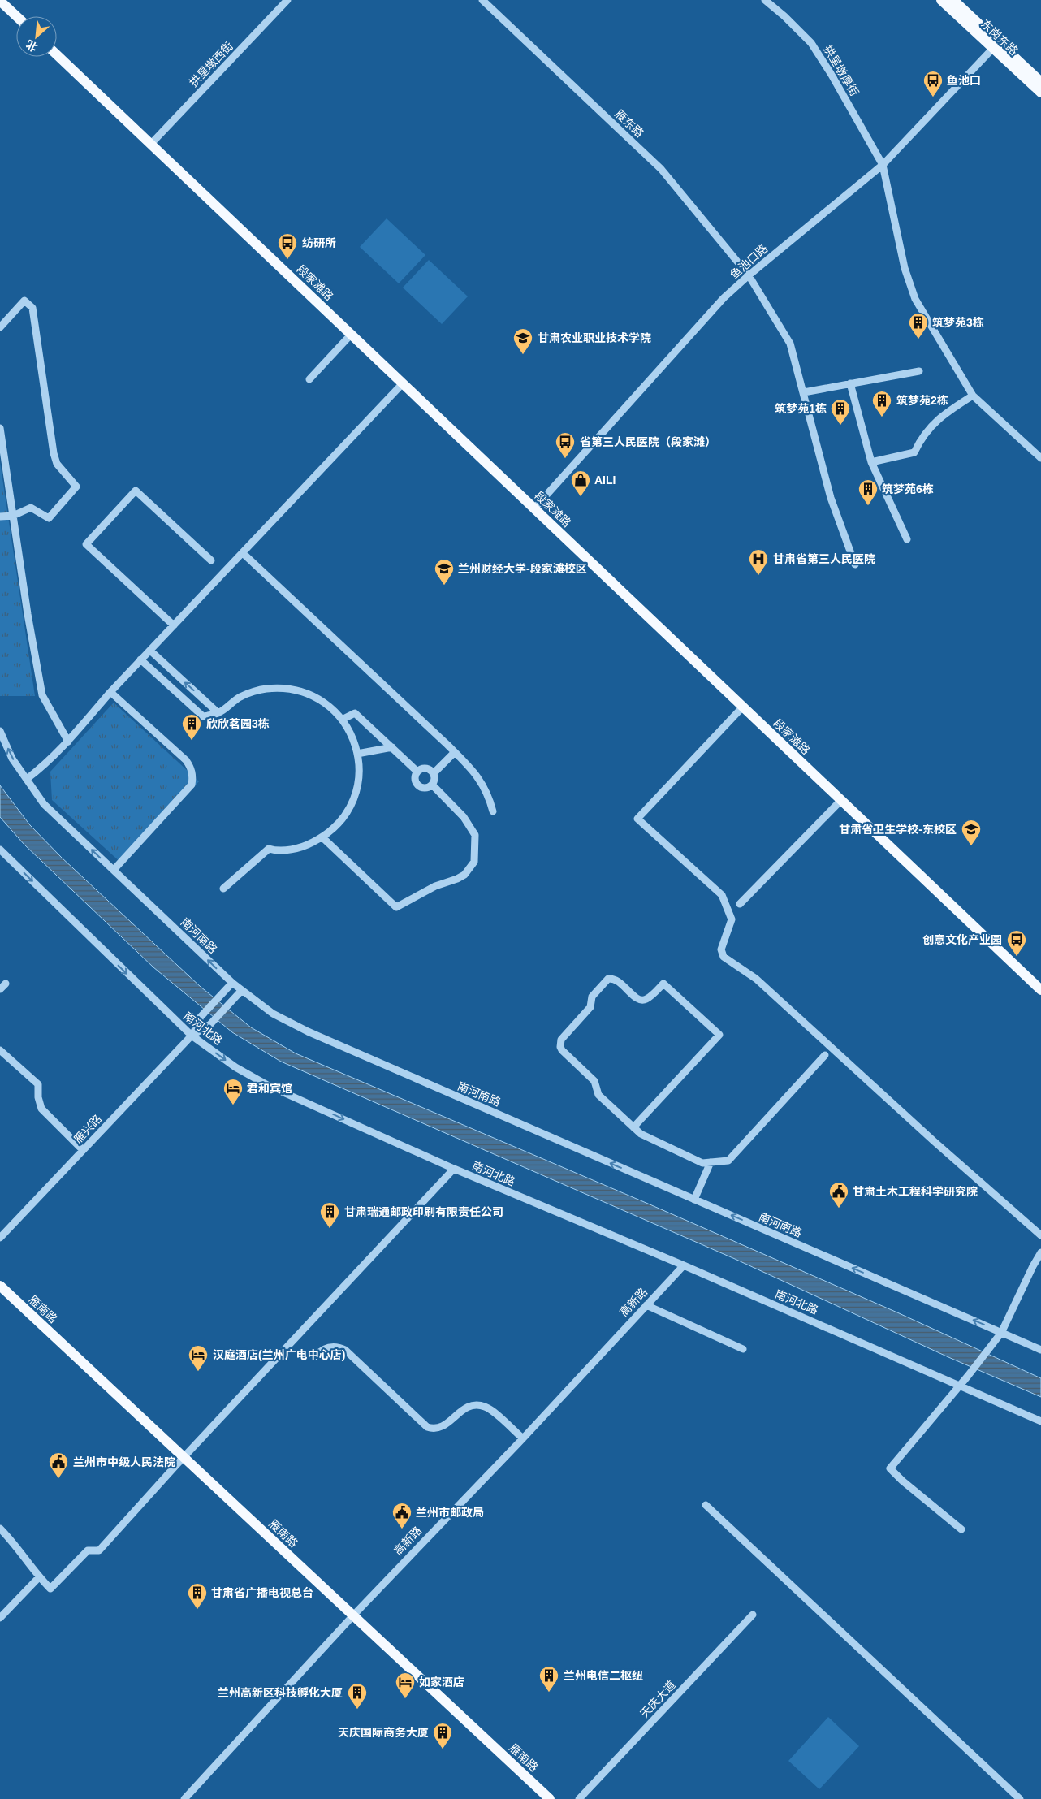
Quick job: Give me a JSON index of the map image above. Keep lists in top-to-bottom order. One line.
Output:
{"streets":{"main road":["东岗东路","段家滩路","雁南路"],"street":["拱星墩西街","拱星墩厚街","雁东路","鱼池口路","南河南路","南河北路","雁兴路","高新路","天庆大道"]},"crossings":[["东岗东路","鱼池口路"],["拱星墩西街","段家滩路"],["拱星墩厚街","鱼池口路"],["雁东路","鱼池口路"],["鱼池口路","段家滩路"],["南河北路","雁兴路"],["南河北路","高新路"],["高新路","雁南路"]],"one_way":["南河南路","南河北路"],"places":{"bus stop":["鱼池口","纺研所","省第三人民医院（段家滩）","创意文化产业园"],"building":["筑梦苑3栋","筑梦苑2栋","筑梦苑1栋","筑梦苑6栋","欣欣茗园3栋","甘肃瑞通邮政印刷有限责任公司","甘肃省广播电视总台","兰州电信二枢纽","兰州高新区科技孵化大厦","天庆国际商务大厦"],"school or university":["甘肃农业职业技术学院","兰州财经大学-段家滩校区","甘肃省卫生学校-东校区"],"shop":["AILI"],"hospital":["甘肃省第三人民医院"],"hotel":["君和宾馆","汉庭酒店(兰州广电中心店)","如家酒店"],"public building":["甘肃土木工程科学研究院","兰州市中级人民法院","兰州市邮政局"]},"north":"bottom left"}
